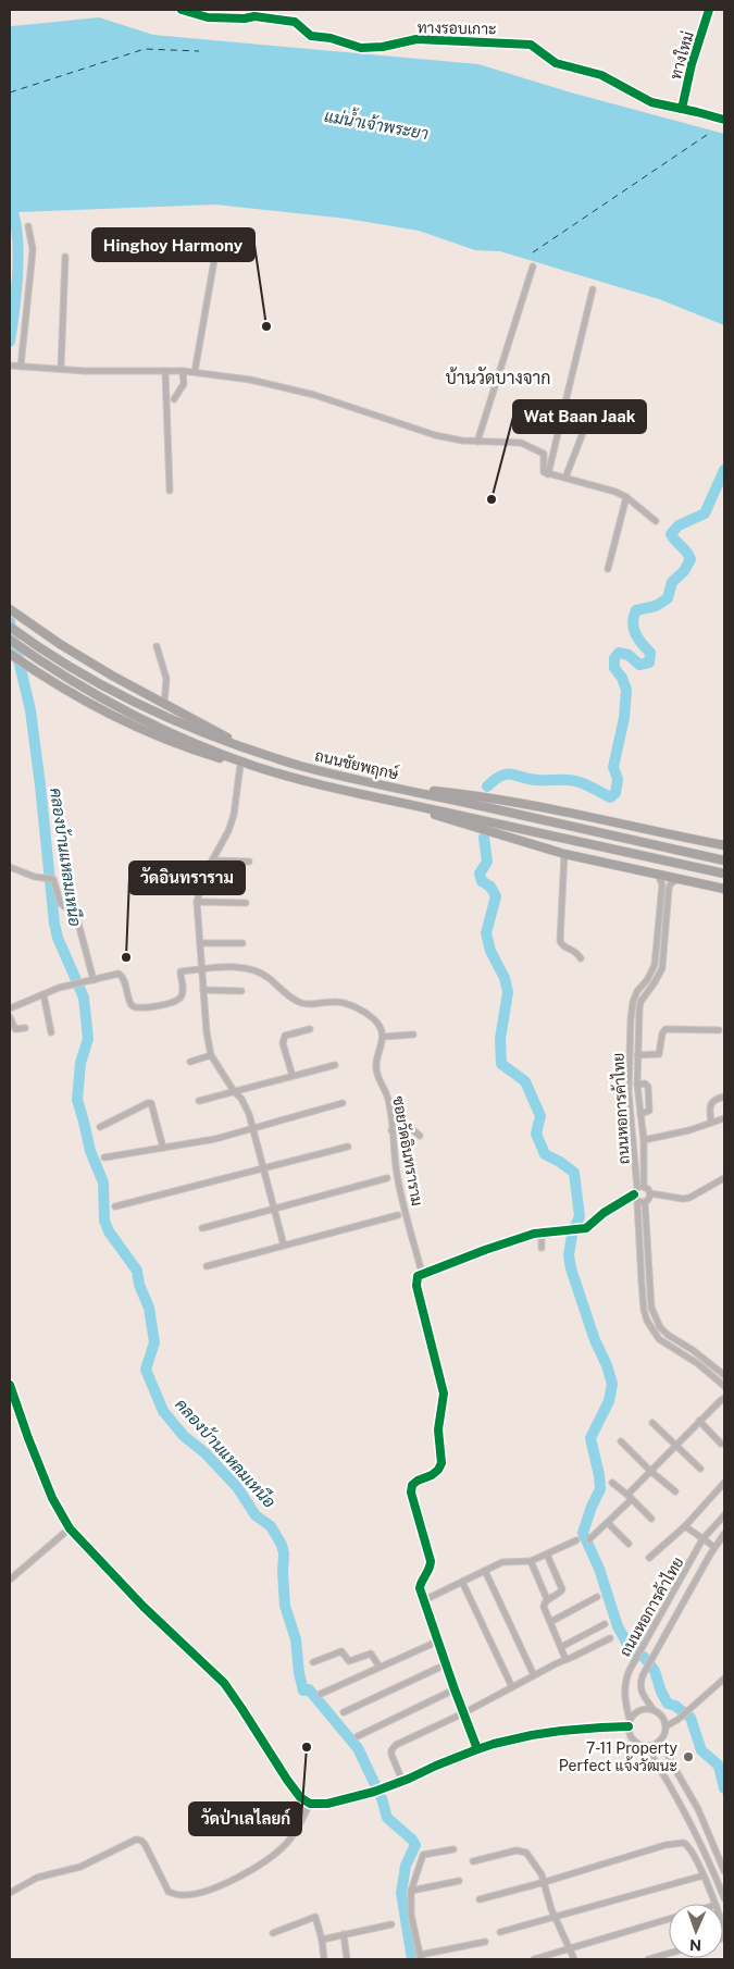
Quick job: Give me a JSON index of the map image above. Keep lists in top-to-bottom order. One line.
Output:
{"streets":{"main road":["ถนนชัยพฤกษ์"],"street":["ถนนหอการค้าไทย","ซอยวัดอินทราราม"],"cycle path":["ทางรอบเกาะ","ทางใหม่"]},"districts":["บ้านวัดบางจาก"],"water":["แม่น้ำเจ้าพระยา","คลองบ้านแหลมเหนือ"],"places":["Hinghoy Harmony","Wat Baan Jaak","วัดอินทราราม","วัดป่าเลไลยก์","7-11 Property Perfect แจ้งวัฒนะ"],"north":"bottom"}
